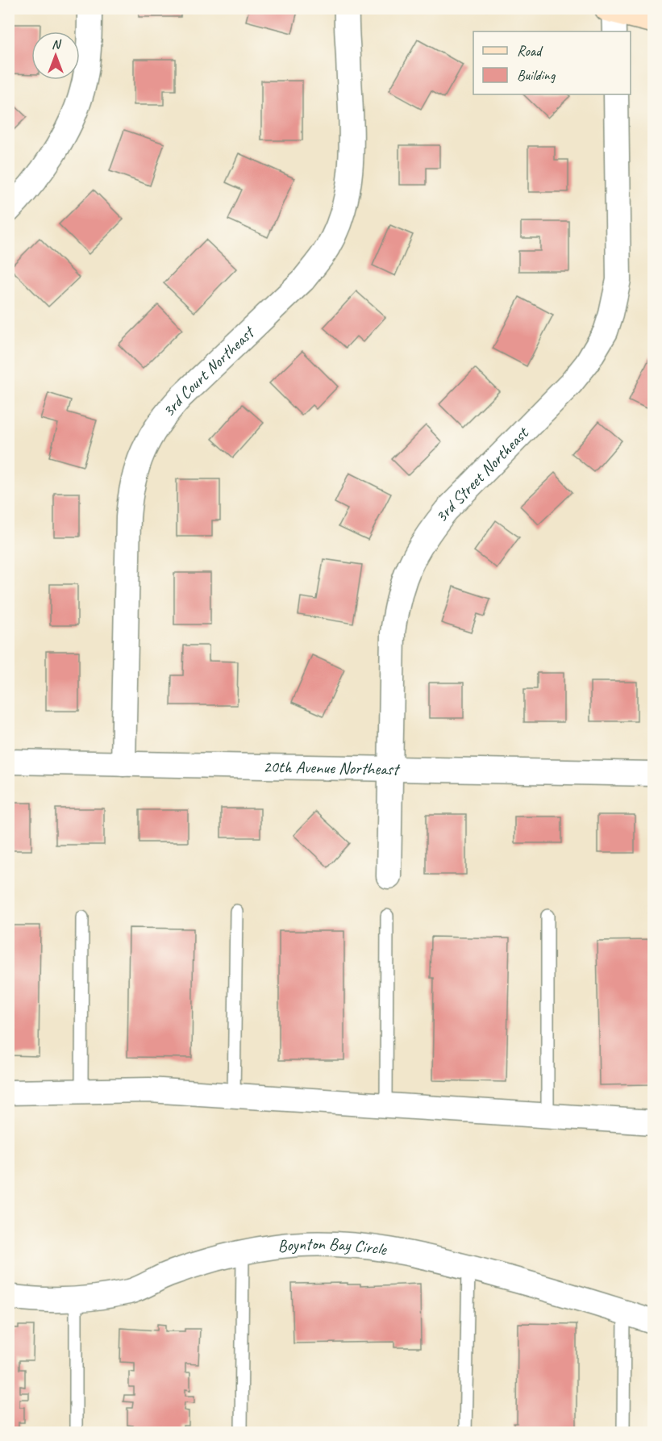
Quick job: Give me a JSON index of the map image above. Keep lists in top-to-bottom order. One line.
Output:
{"streets":{"street":["3rd Court Northeast","3rd Street Northeast","20th Avenue Northeast","Boynton Bay Circle"]},"crossings":[["3rd Court Northeast","20th Avenue Northeast"],["3rd Street Northeast","20th Avenue Northeast"]],"legend":["Road","Building"],"north":"top"}
